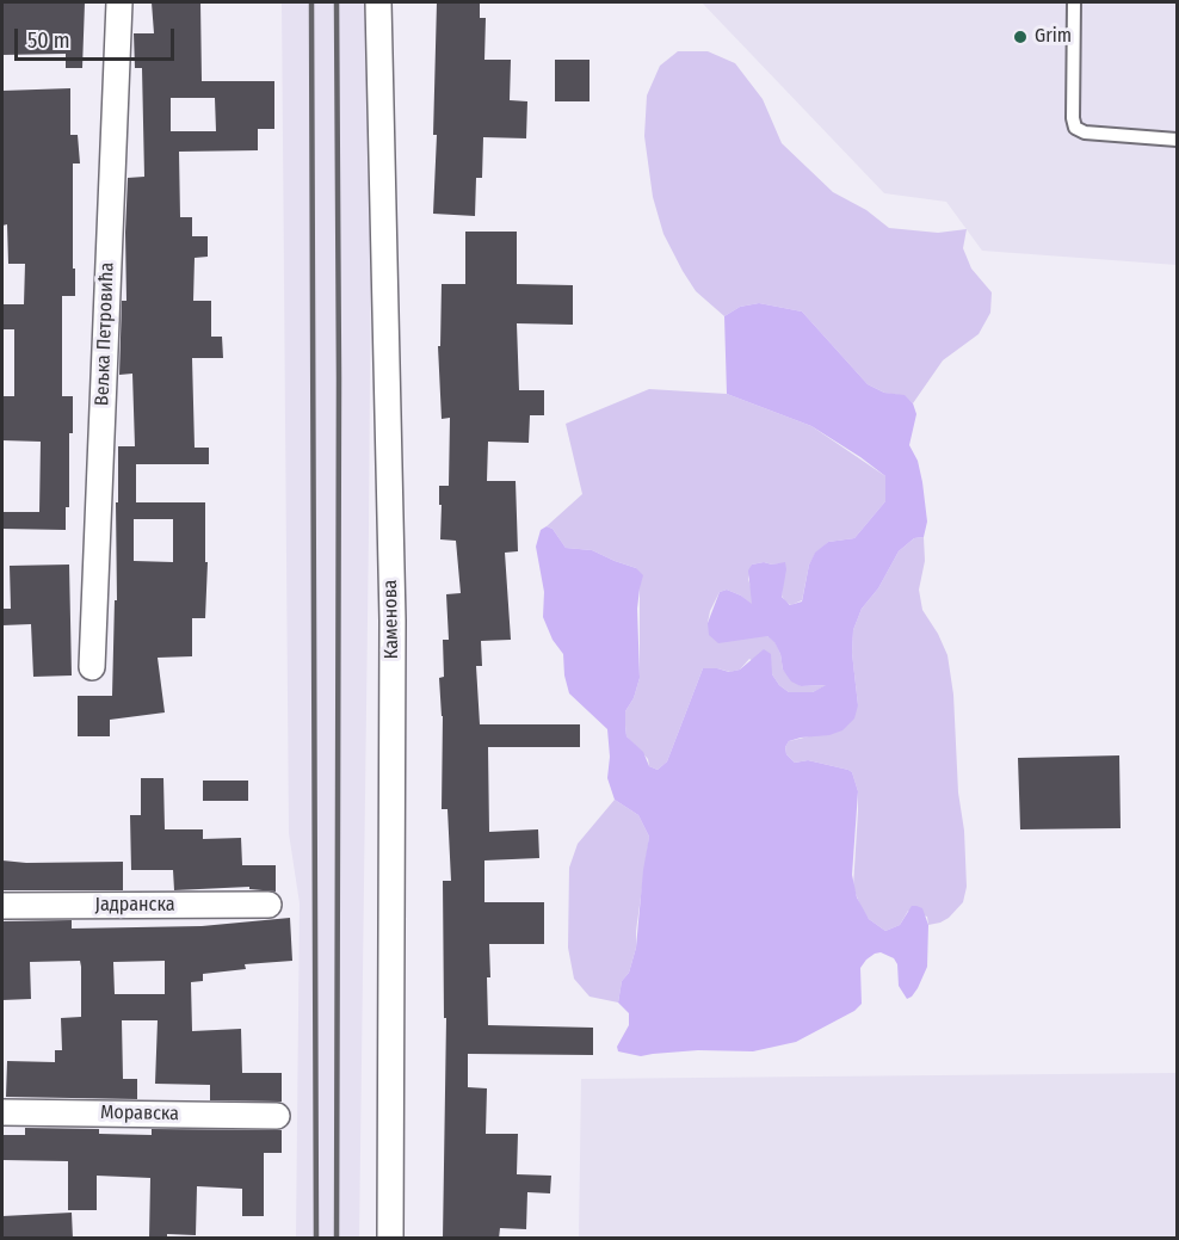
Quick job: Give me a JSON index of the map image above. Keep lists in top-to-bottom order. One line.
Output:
{"streets":{"street":["Вељка Петровића","Каменова","Јадранска","Моравска"]},"places":["Grim"],"scale_bar":"50 m"}
